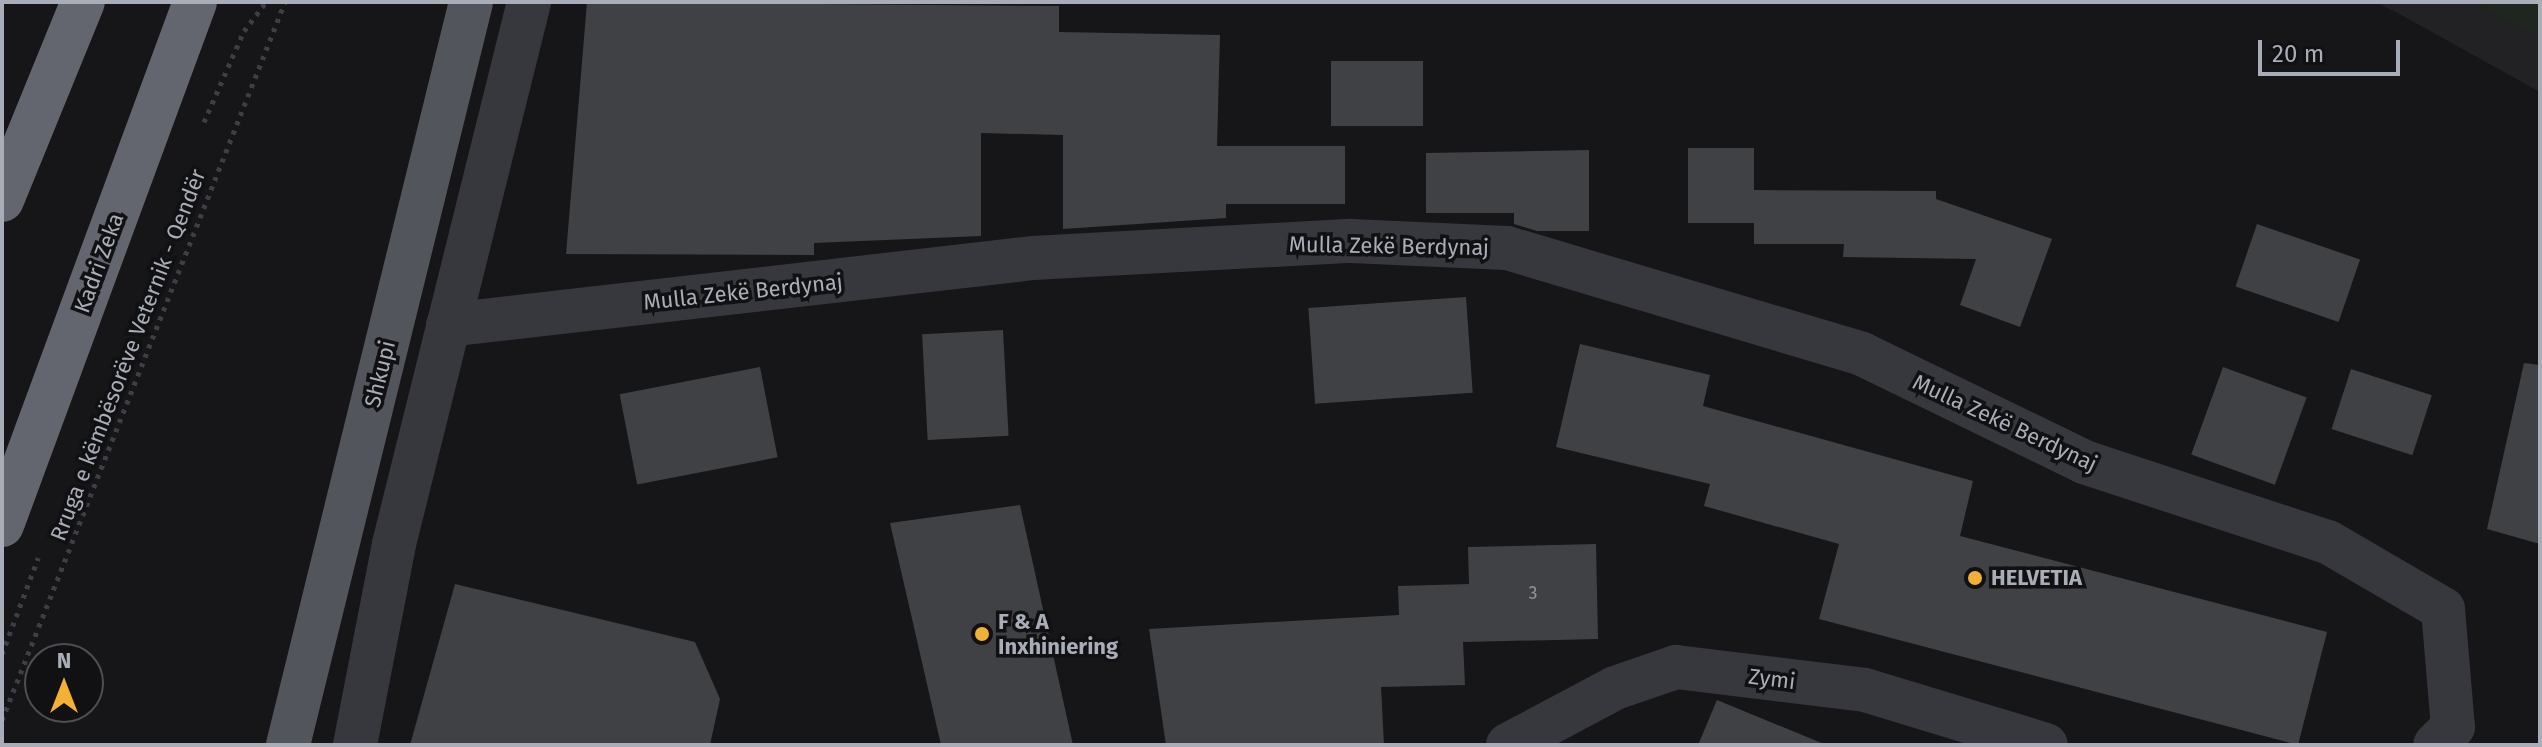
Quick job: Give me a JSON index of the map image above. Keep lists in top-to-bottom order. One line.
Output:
{"streets":{"highway":["Kadri Zeka"],"main road":["Shkupi"],"street":["Mulla Zekë Berdynaj","Zymi"],"path":["Rruga e këmbësorëve Veternik - Qendër"]},"places":["HELVETIA","F & A Inxhiniering"],"house_numbers":["3"],"scale_bar":"20 m","north":"top"}
